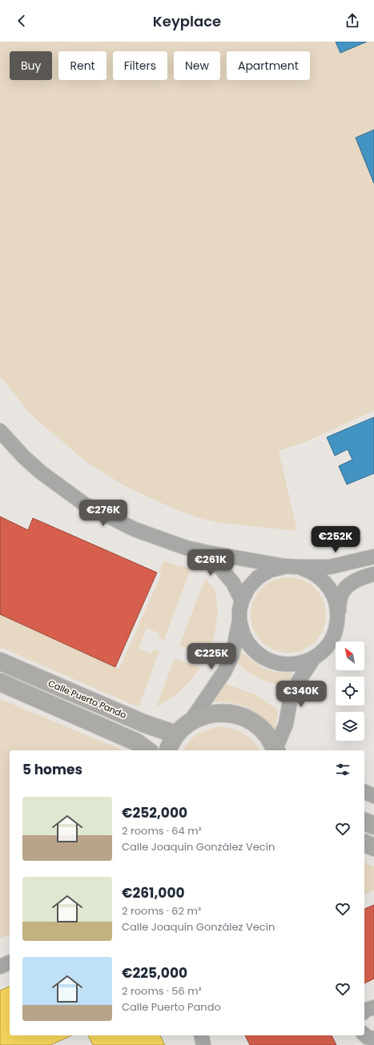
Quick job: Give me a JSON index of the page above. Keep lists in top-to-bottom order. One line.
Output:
{"streets":{"main road":["Calle Puerto Pando"]},"north":"top left","page":{"header":"Keyplace","chip":["Buy","Rent","Filters","New","Apartment"],"price":["€276K","€252K","€261K","€225K","€340K"],"heading":"5 homes","list":[{"name":"€252,000","note":"2 rooms · 64 m² · Calle Joaquín González Vecín"},{"name":"€261,000","note":"2 rooms · 62 m² · Calle Joaquín González Vecín"},{"name":"€225,000","note":"2 rooms · 56 m² · Calle Puerto Pando"}]}}
